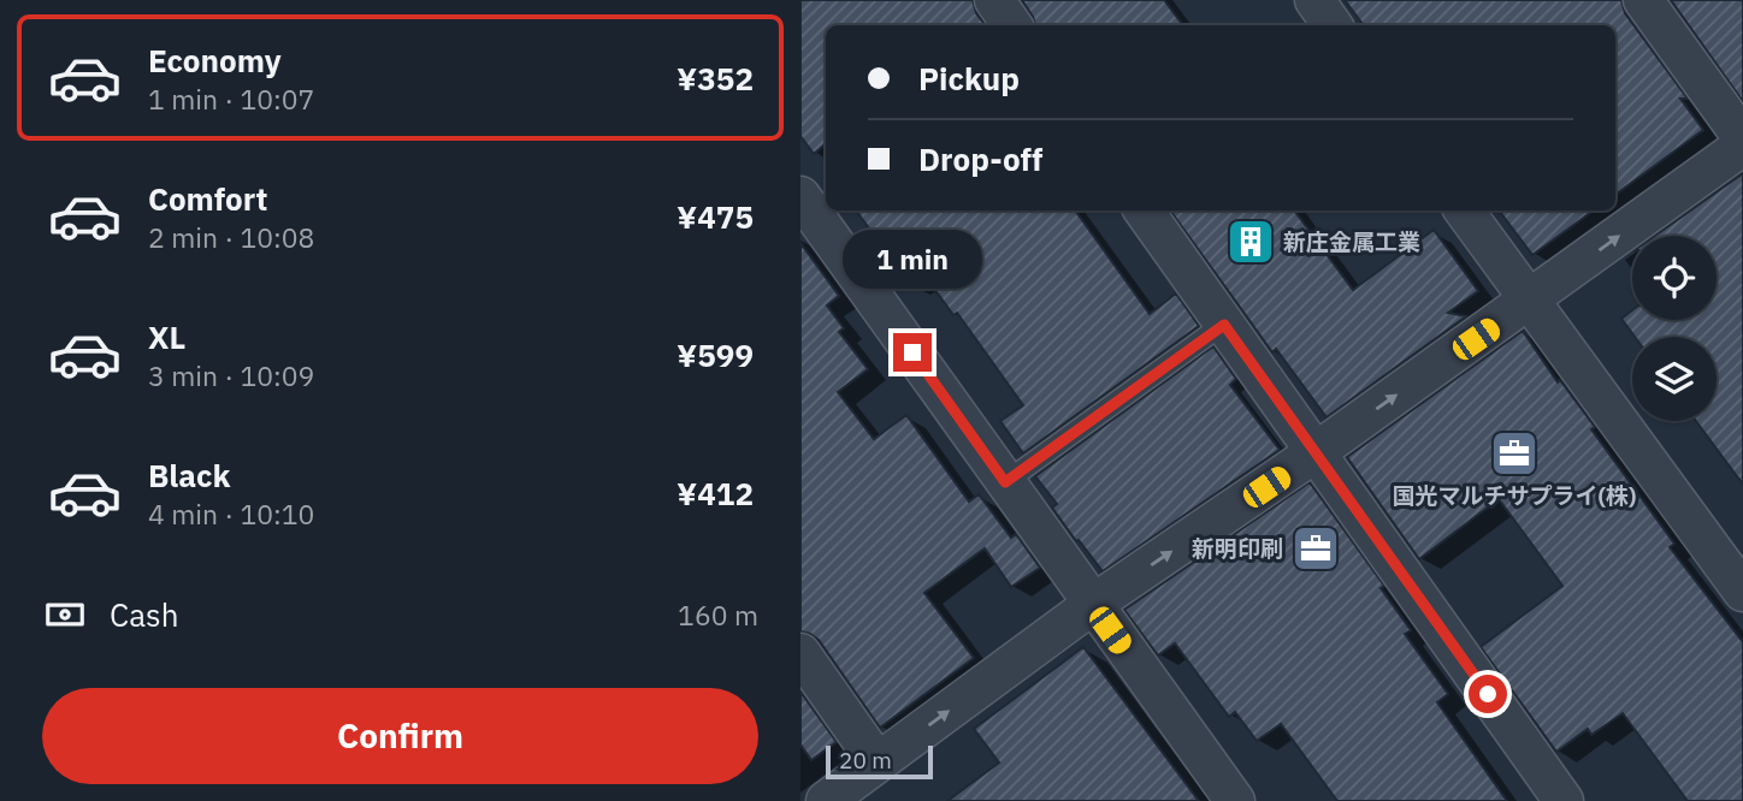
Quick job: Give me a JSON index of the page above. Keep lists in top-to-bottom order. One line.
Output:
{"places":{"building":["新庄金属工業"],"office":["国光マルチサプライ(株)","新明印刷"]},"scale_bar":"20 m","page":{"list":[{"name":"Economy","note":"1 min · 10:07","value":"¥352"},{"name":"Comfort","note":"2 min · 10:08","value":"¥475"},{"name":"XL","note":"3 min · 10:09","value":"¥599"},{"name":"Black","note":"4 min · 10:10","value":"¥412"}],"banner":["Pickup","Drop-off"],"bubble":"1 min","pay":["Cash","160 m"],"buttons":"Confirm","scale":"20 m"}}
